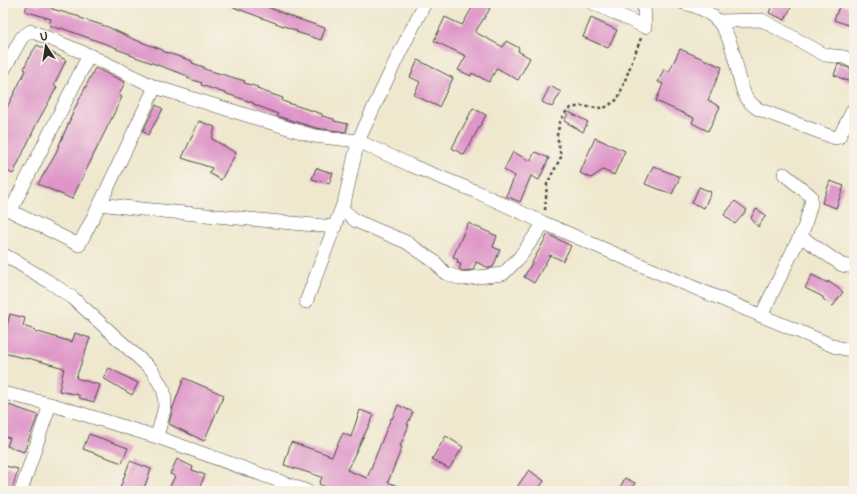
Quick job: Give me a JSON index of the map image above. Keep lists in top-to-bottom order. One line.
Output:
{"north":"top"}
